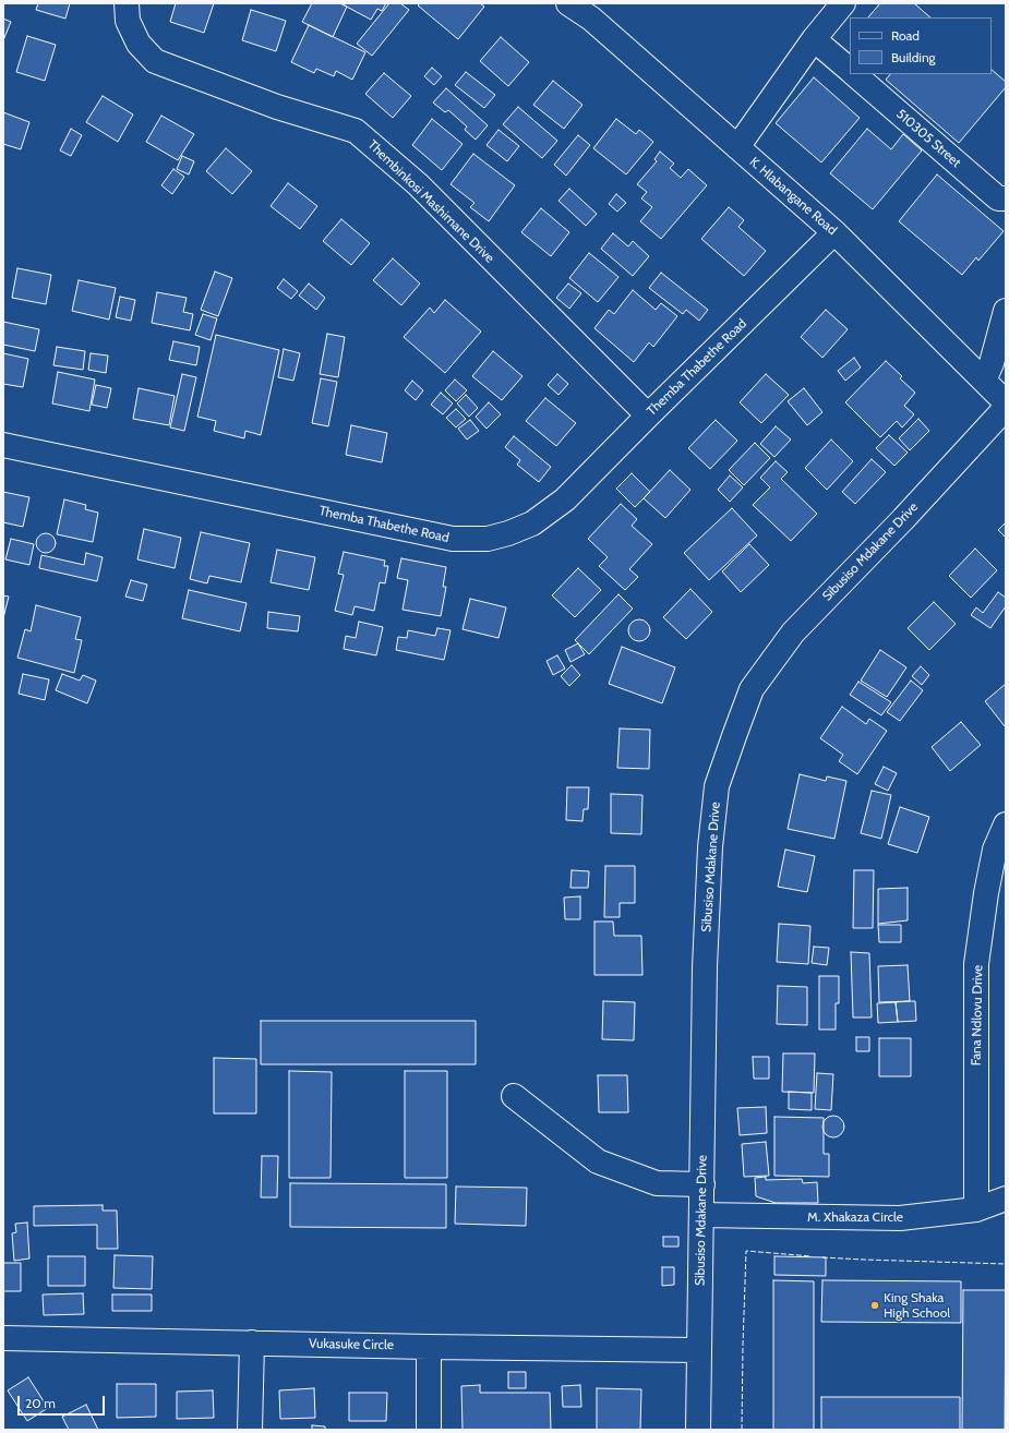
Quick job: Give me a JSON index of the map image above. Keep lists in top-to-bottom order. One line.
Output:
{"streets":{"street":["510305 Street","K. Hlabangane Road","Thembinkosi Mashimane Drive","Themba Thabethe Road","Sibusiso Mdakane Drive","Fana Ndlovu Drive","M. Xhakaza Circle","Vukasuke Circle"]},"crossings":[["K. Hlabangane Road","Themba Thabethe Road"],["Thembinkosi Mashimane Drive","Themba Thabethe Road"],["Sibusiso Mdakane Drive","M. Xhakaza Circle"],["Sibusiso Mdakane Drive","Vukasuke Circle"],["Fana Ndlovu Drive","M. Xhakaza Circle"]],"places":["King Shaka High School"],"legend":["Road","Building"],"scale_bar":"20 m"}
